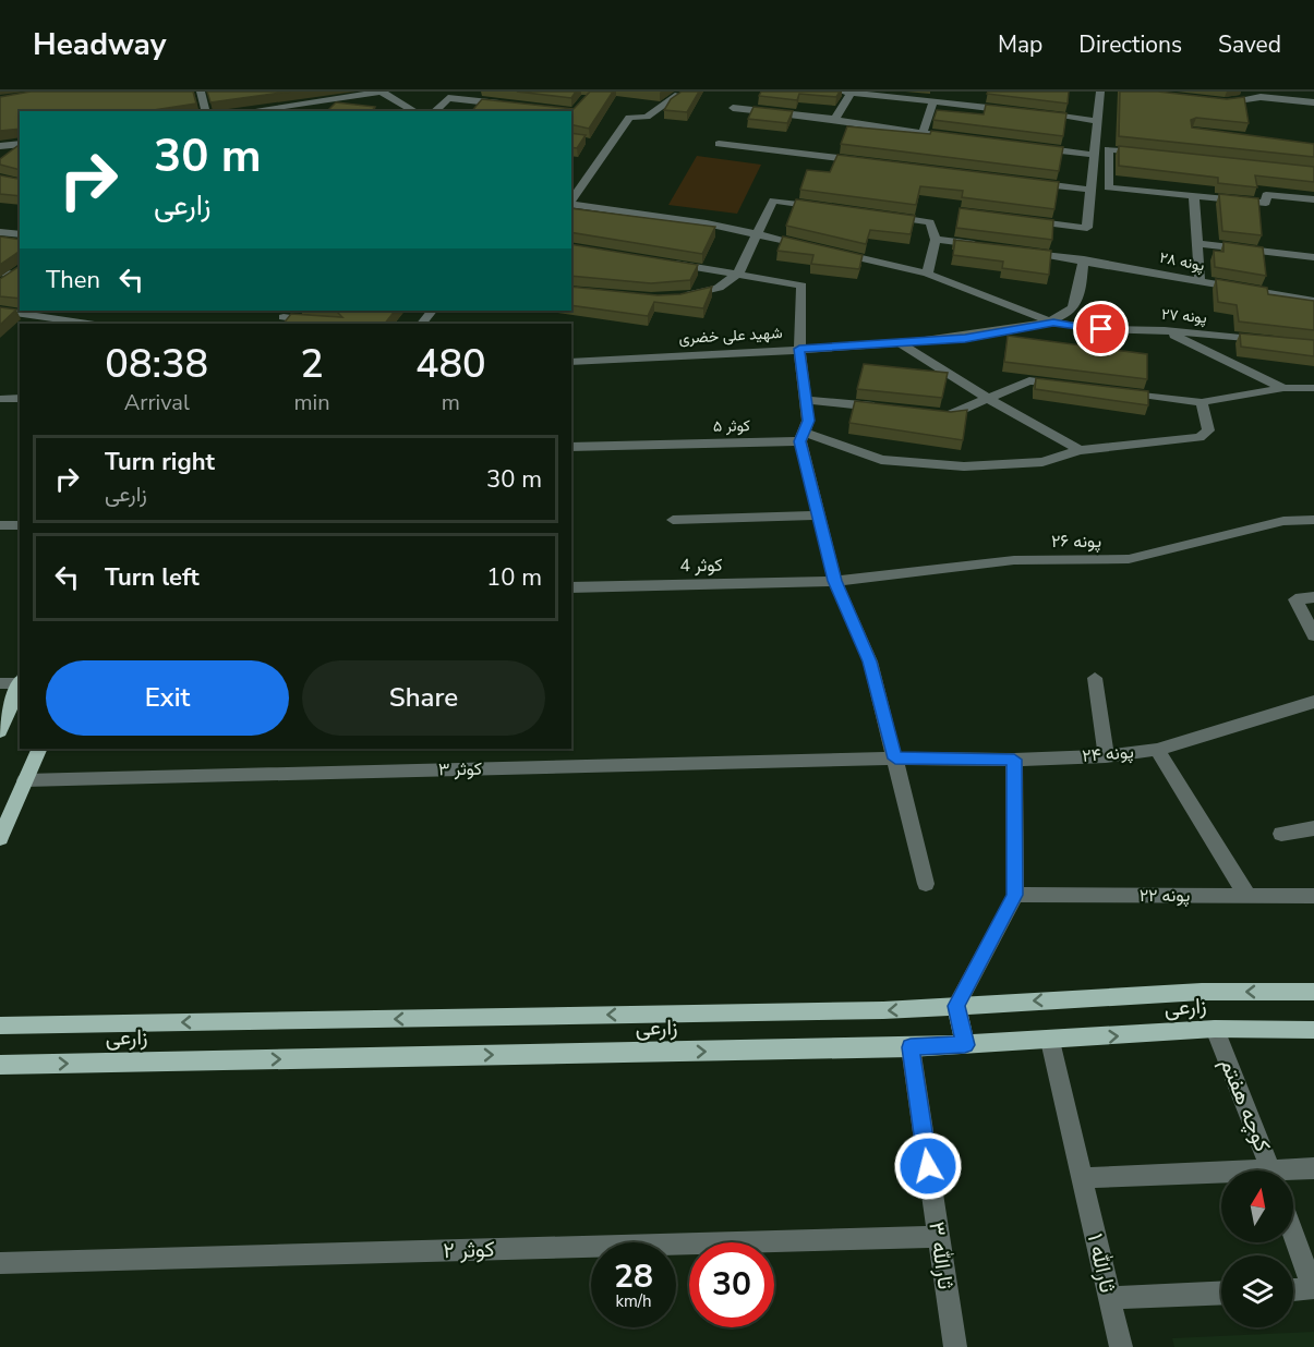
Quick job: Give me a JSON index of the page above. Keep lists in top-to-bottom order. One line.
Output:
{"streets":{"main road":["زارعی"],"street":["پونه ۲۸","پونه ۲۷","شهید علی خضری","کوثر ۵","پونه ۲۶","کوثر 4","پونه ۲۴","کوثر ۳","پونه ۲۲","کوچه هفتم","کوثر ۲","ثارالله ۳","ثارالله ۱"]},"crossings":[["پونه ۲۷","شهید علی خضری"],["پونه ۲۶","کوثر 4"],["پونه ۲۴","کوثر ۳"],["زارعی","کوچه هفتم"],["زارعی","ثارالله ۳"],["زارعی","ثارالله ۱"],["کوثر ۲","ثارالله ۳"]],"north":"top","page":{"header":"Headway","nav":["Map","Directions","Saved"],"turn":["30 m","زارعی"],"then":"Then","eta":["08:38","Arrival","2","min","480","m"],"list":[{"name":"Turn right","note":"زارعی","value":"30 m"},{"name":"Turn left","value":"10 m"}],"buttons":["Exit","Share"],"speed":"28 km/h","limit":"30"}}
